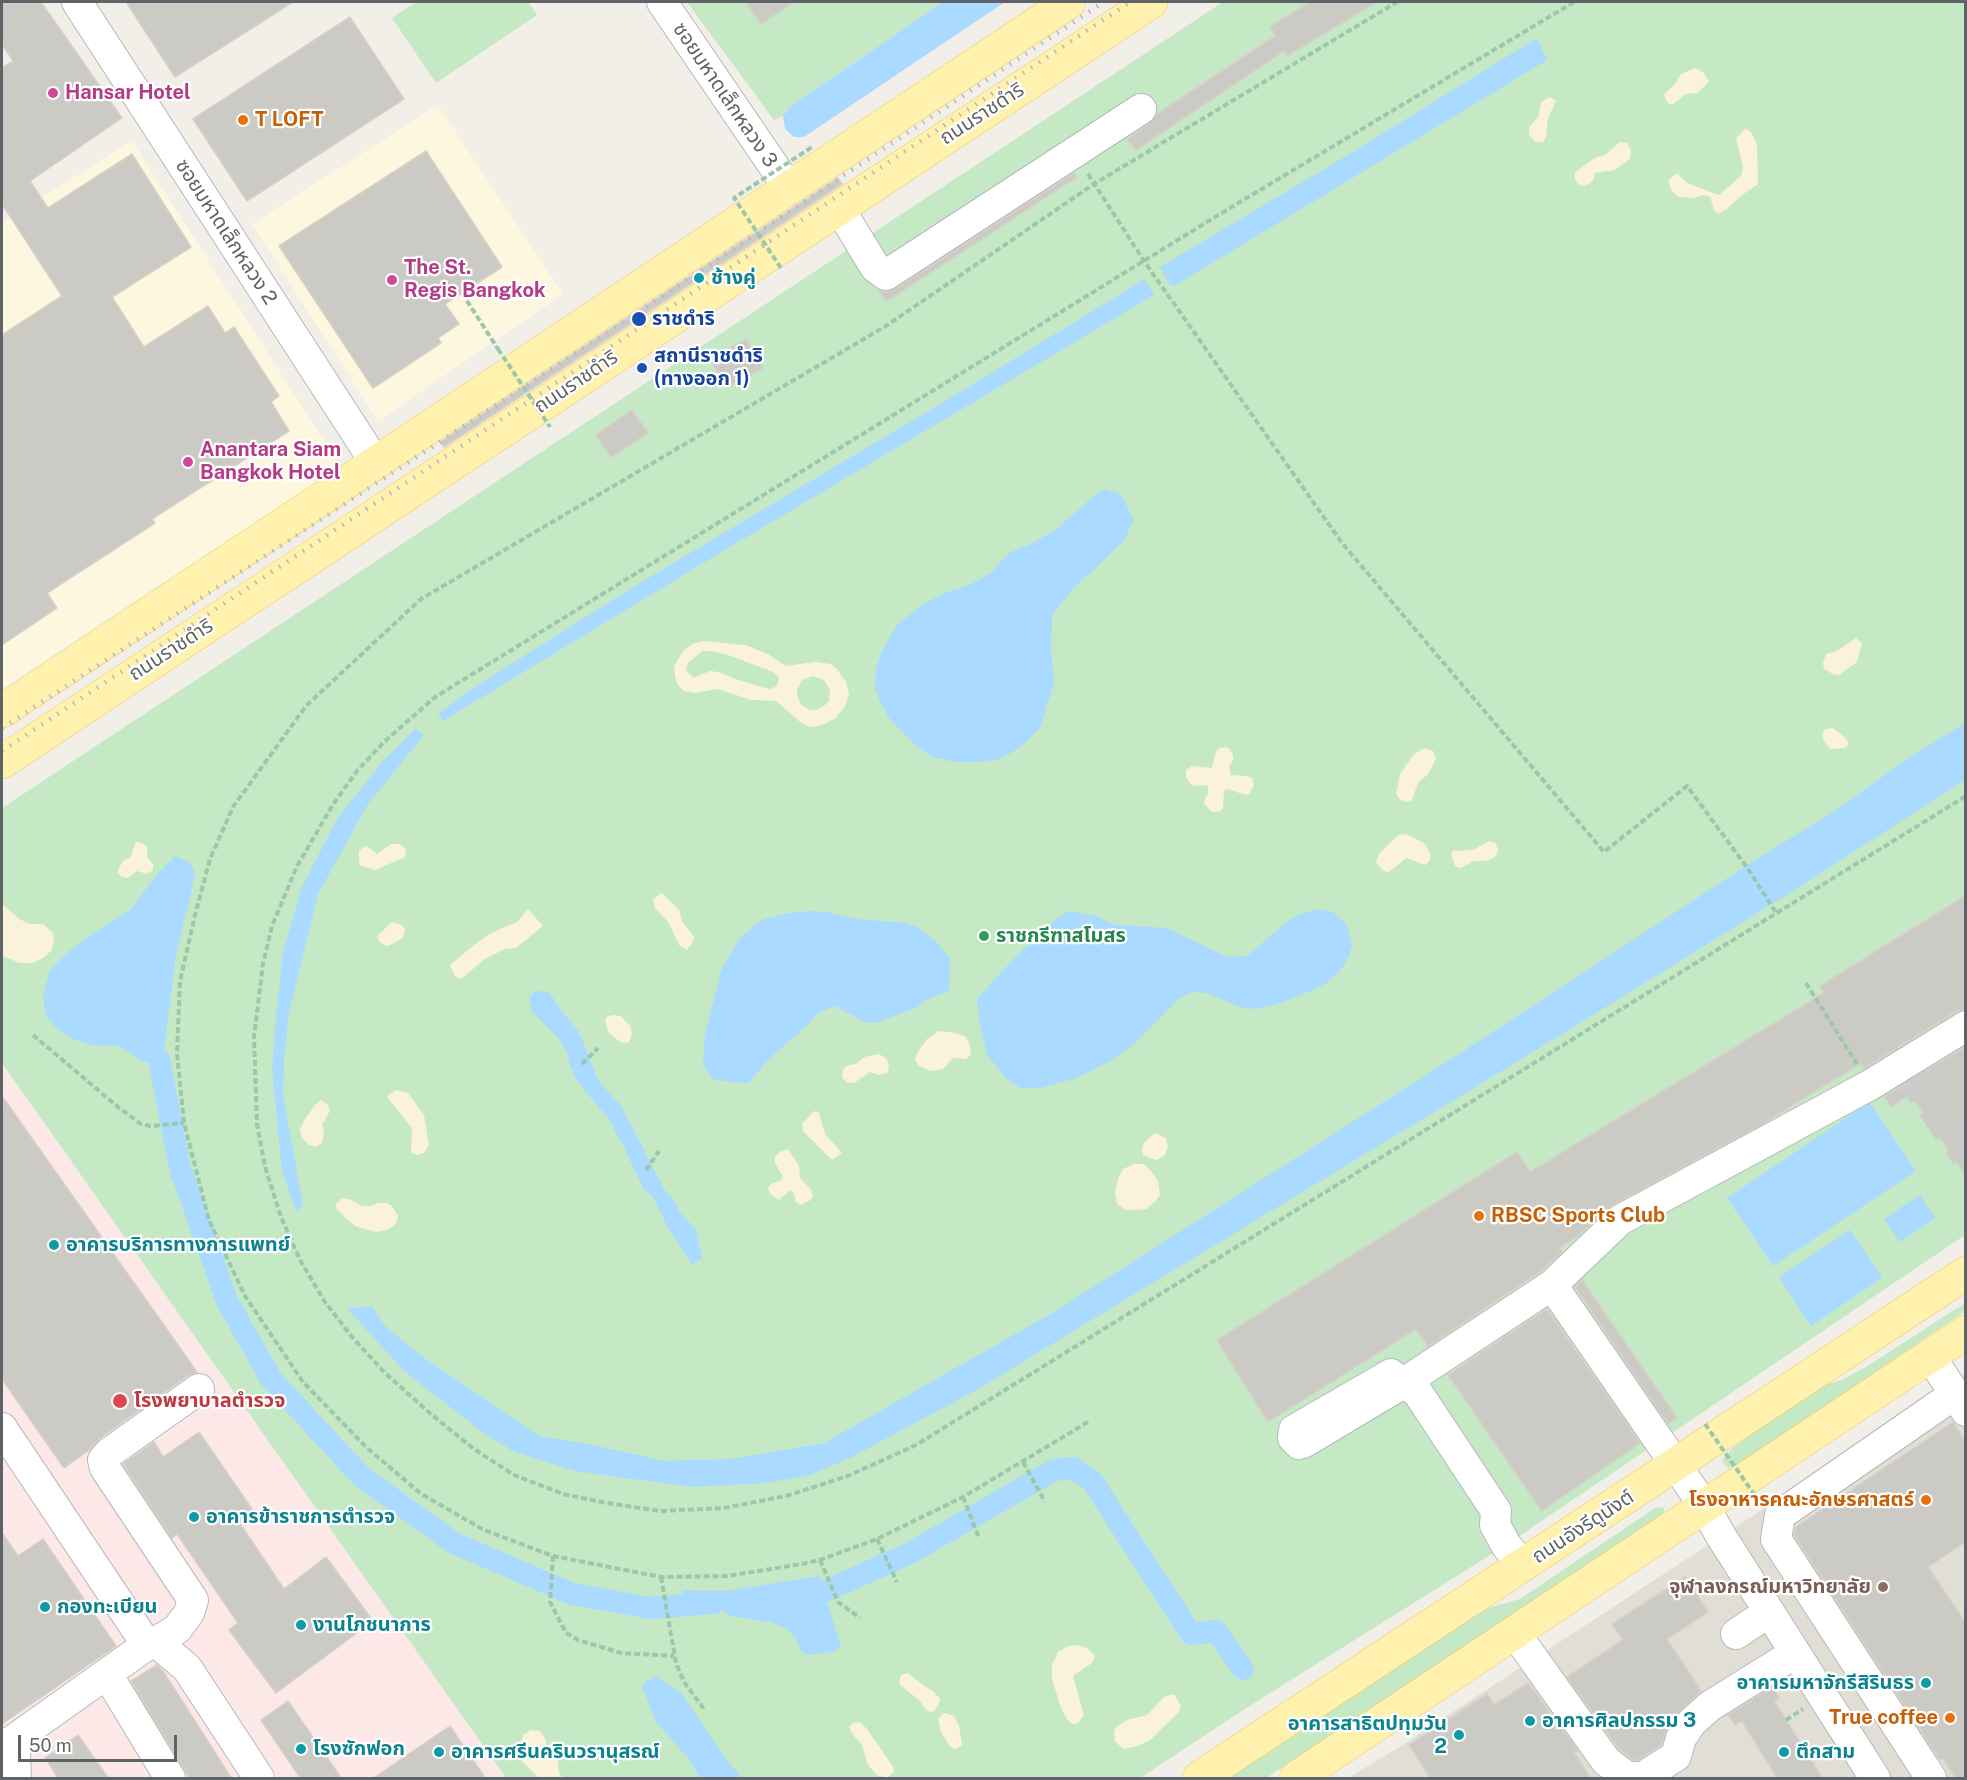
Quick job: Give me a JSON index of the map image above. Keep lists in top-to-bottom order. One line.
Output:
{"streets":{"main road":["ถนนราชดำริ","ถนนอังรีดูนังต์"],"street":["ซอยมหาดเล็กหลวง 3","ซอยมหาดเล็กหลวง 2"]},"places":["Hansar Hotel","T LOFT","ช้างคู่","The St. Regis Bangkok","ราชดำริ","สถานีราชดำริ (ทางออก 1)","Anantara Siam Bangkok Hotel","ราชกรีฑาสโมสร","RBSC Sports Club","อาคารบริการทางการแพทย์","โรงพยาบาลตำรวจ","โรงอาหารคณะอักษรศาสตร์","อาคารข้าราชการตำรวจ","จุฬาลงกรณ์มหาวิทยาลัย","กองทะเบียน","งานโภชนาการ","อาคารมหาจักรีสิรินธร","True coffee","อาคารศิลปกรรม 3","อาคารสาธิตปทุมวัน 2","โรงซักฟอก","อาคารศรีนครินวรานุสรณ์","ตึกสาม"],"scale_bar":"50 m"}
